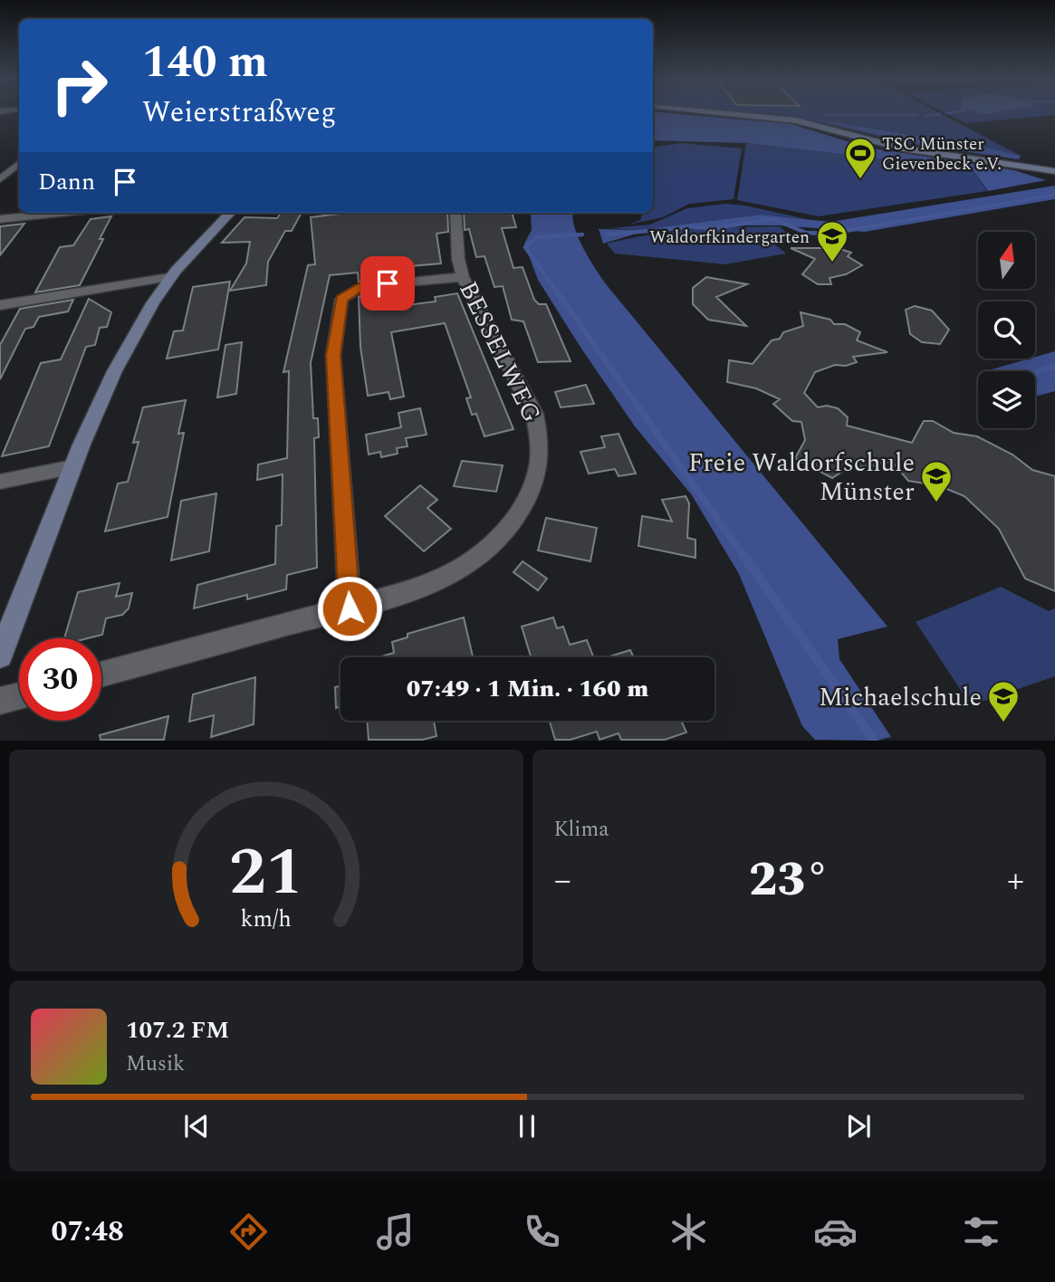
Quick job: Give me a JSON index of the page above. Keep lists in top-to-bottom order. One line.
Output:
{"streets":{"street":["BESSELWEG"]},"places":{"sports":["TSC Münster Gievenbeck e.V."],"school or university":["Waldorfkindergarten","Freie Waldorfschule Münster","Michaelschule"]},"north":"top","page":{"turn":["140 m","Weierstraßweg"],"then":"Dann","limit":"30","trip":"07:49 · 1 Min. · 160 m","tile":"Klima","heat":["−","23°","+"],"song":["107.2 FM","Musik"],"tabs":"07:48","gauge":["21","km/h"]}}
